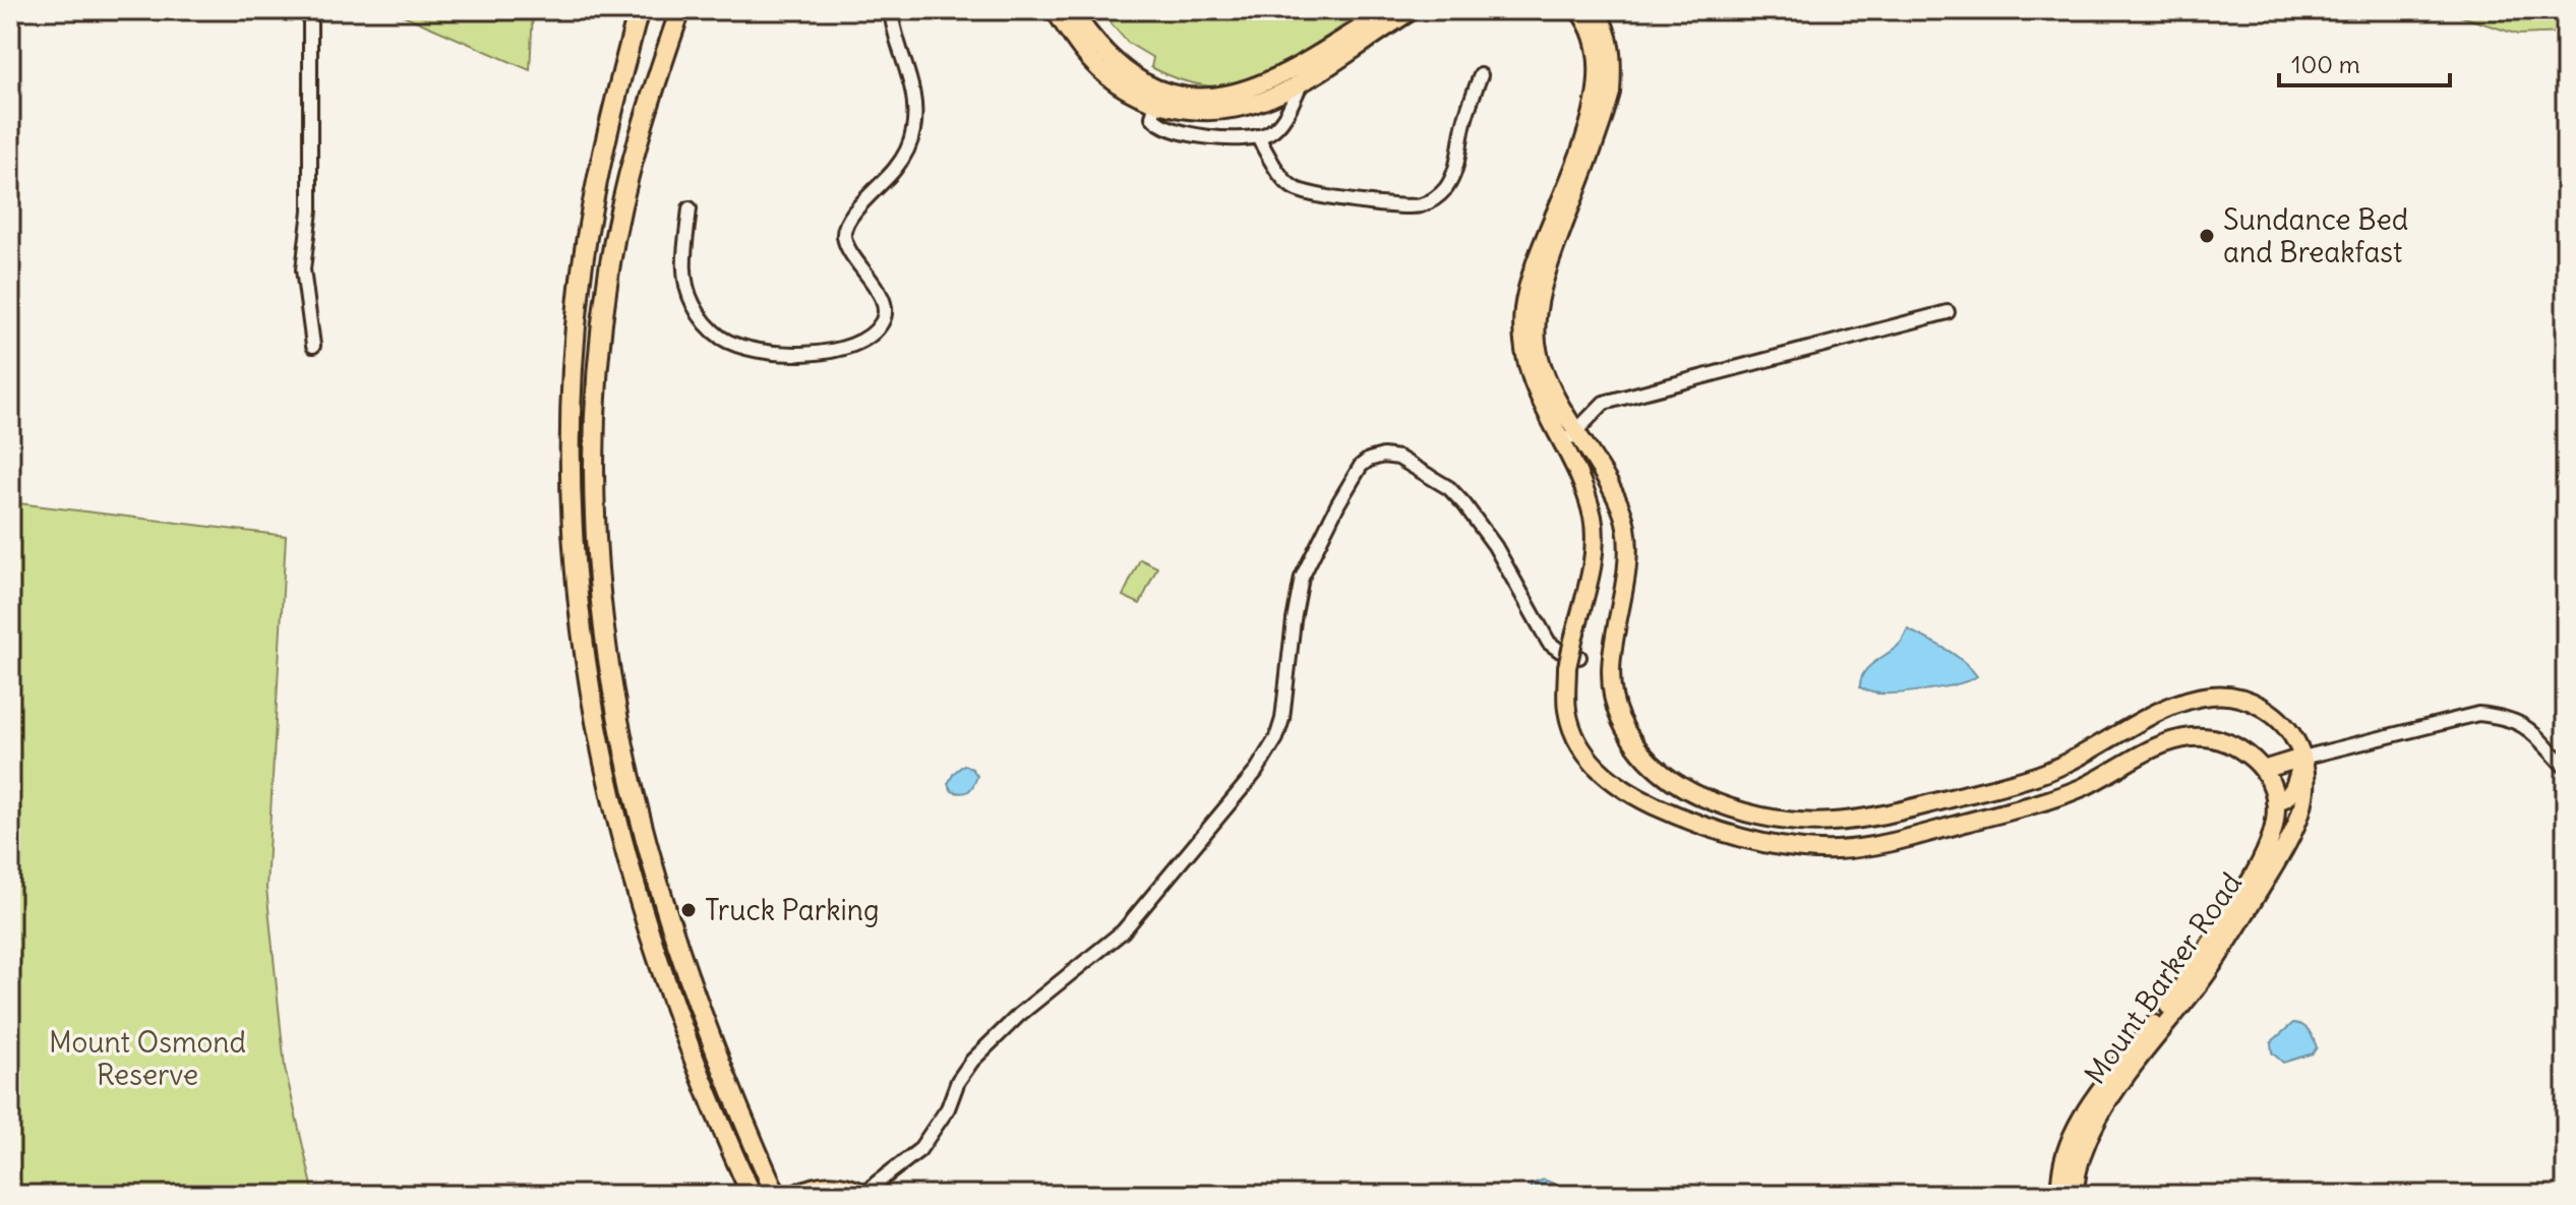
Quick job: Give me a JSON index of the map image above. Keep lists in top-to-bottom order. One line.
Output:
{"streets":{"main road":["Mount Barker Road"]},"parks":["Mount Osmond Reserve"],"places":["Sundance Bed and Breakfast","Truck Parking"],"scale_bar":"100 m"}
